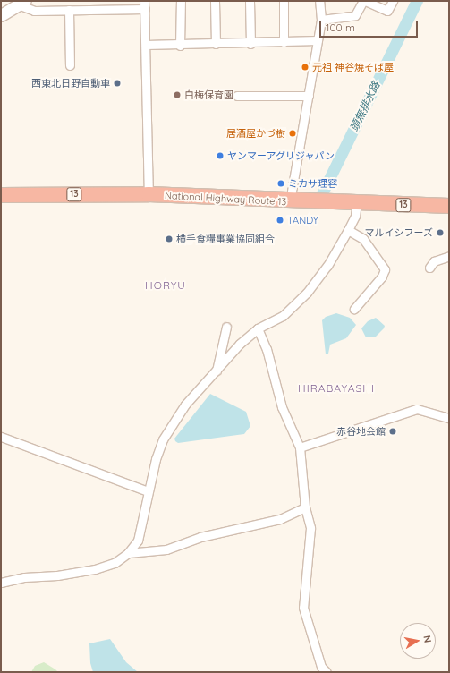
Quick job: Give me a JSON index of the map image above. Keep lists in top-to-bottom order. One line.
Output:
{"streets":{"highway":["13","National Highway Route 13"]},"districts":["HORYU","HIRABAYASHI"],"water":["頭無排水路"],"places":["元祖 神谷焼そば屋","西東北日野自動車","白梅保育園","居酒屋かづ樹","ヤンマーアグリジャパン","ミカサ理容","TANDY","マルイシフーズ","横手食糧事業協同組合","赤谷地会館"],"scale_bar":"100 m","north":"right"}
